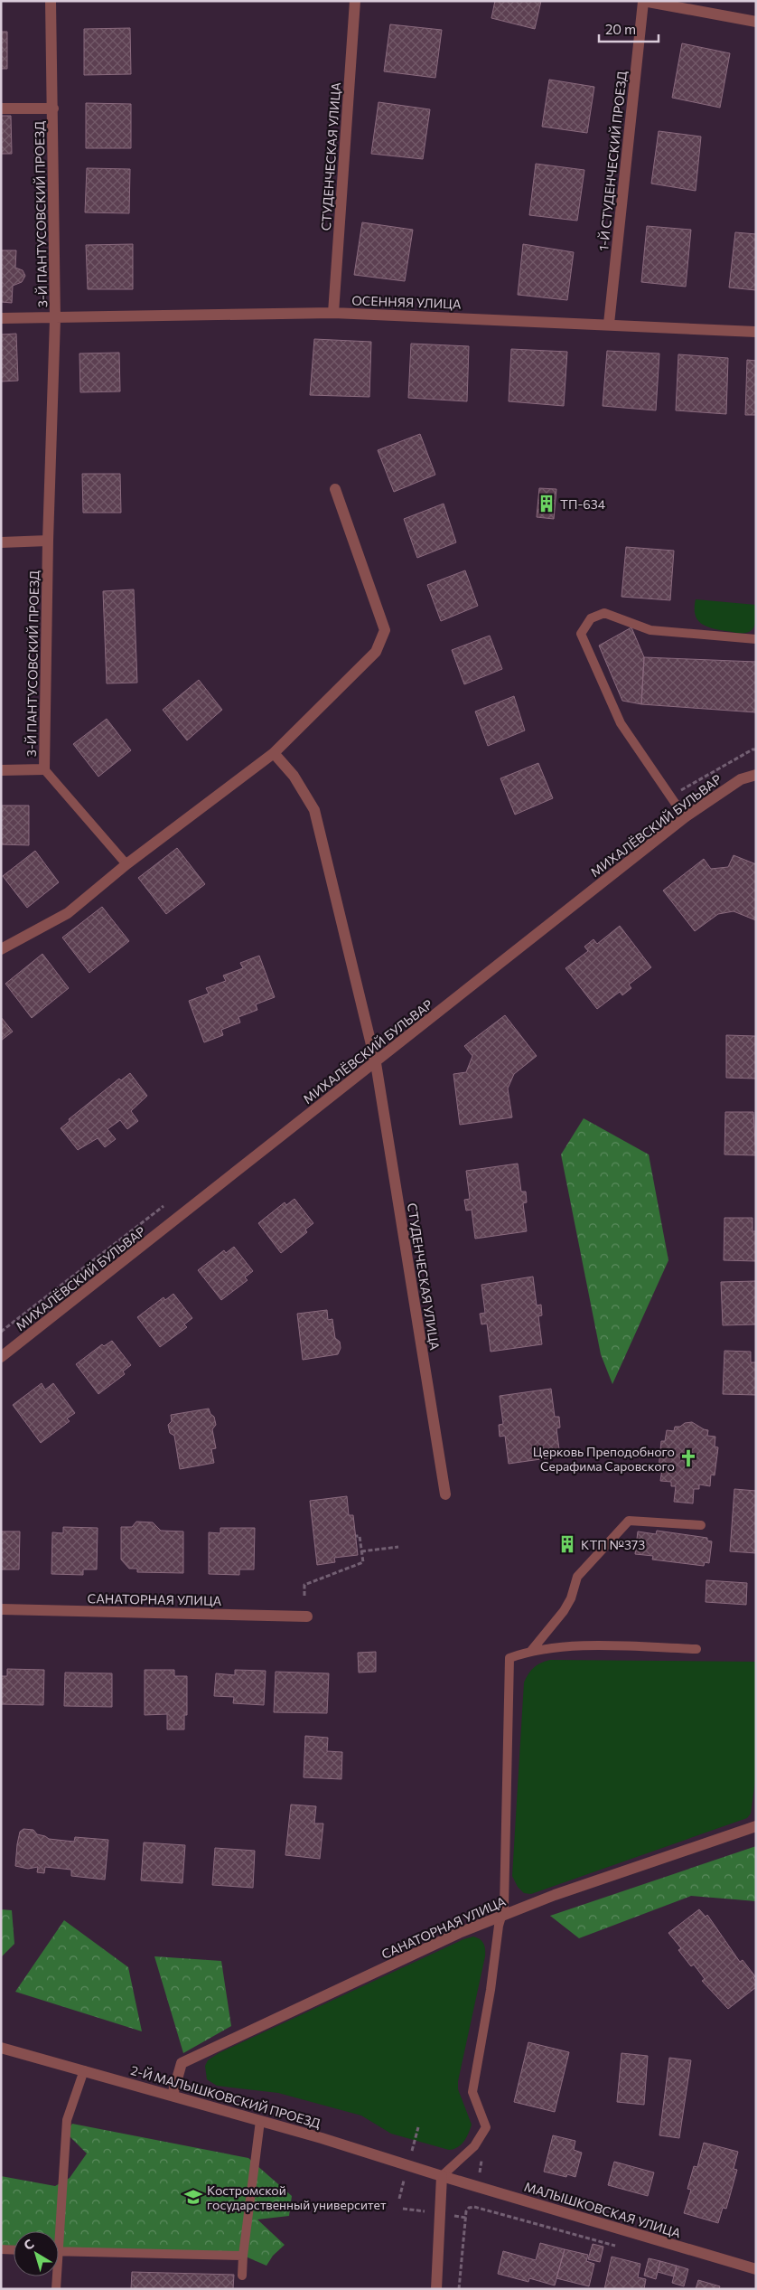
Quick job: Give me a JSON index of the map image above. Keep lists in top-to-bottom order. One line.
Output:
{"streets":{"street":["СТУДЕНЧЕСКАЯ УЛИЦА","1-Й СТУДЕНЧЕСКИЙ ПРОЕЗД","3-Й ПАНТУСОВСКИЙ ПРОЕЗД","ОСЕННЯЯ УЛИЦА","МИХАЛЁВСКИЙ БУЛЬВАР","САНАТОРНАЯ УЛИЦА","2-Й МАЛЫШКОВСКИЙ ПРОЕЗД","МАЛЫШКОВСКАЯ УЛИЦА"]},"crossings":[["СТУДЕНЧЕСКАЯ УЛИЦА","ОСЕННЯЯ УЛИЦА"],["СТУДЕНЧЕСКАЯ УЛИЦА","МИХАЛЁВСКИЙ БУЛЬВАР"],["1-Й СТУДЕНЧЕСКИЙ ПРОЕЗД","ОСЕННЯЯ УЛИЦА"],["3-Й ПАНТУСОВСКИЙ ПРОЕЗД","ОСЕННЯЯ УЛИЦА"],["САНАТОРНАЯ УЛИЦА","2-Й МАЛЫШКОВСКИЙ ПРОЕЗД"],["2-Й МАЛЫШКОВСКИЙ ПРОЕЗД","МАЛЫШКОВСКАЯ УЛИЦА"]],"places":{"building":["ТП-634","КТП №373"],"church":["Церковь Преподобного Серафима Саровского"],"school or university":["Костромской государственный университет"]},"scale_bar":"20 m","north":"top left"}
